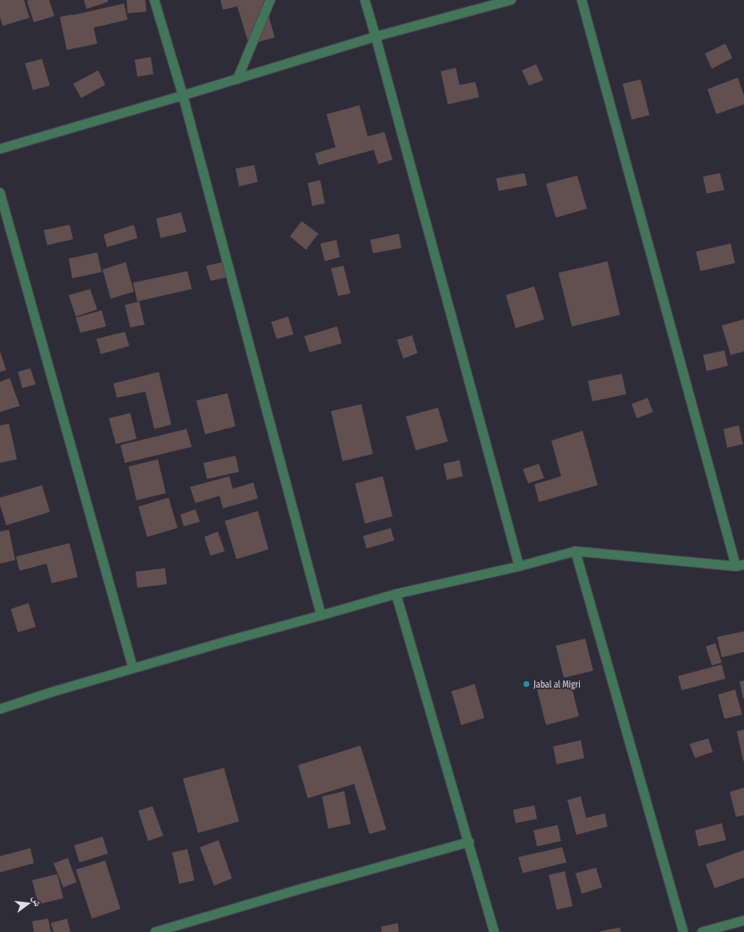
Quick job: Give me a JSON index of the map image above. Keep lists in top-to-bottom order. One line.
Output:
{"places":["Jabal al Migri"],"north":"right"}
